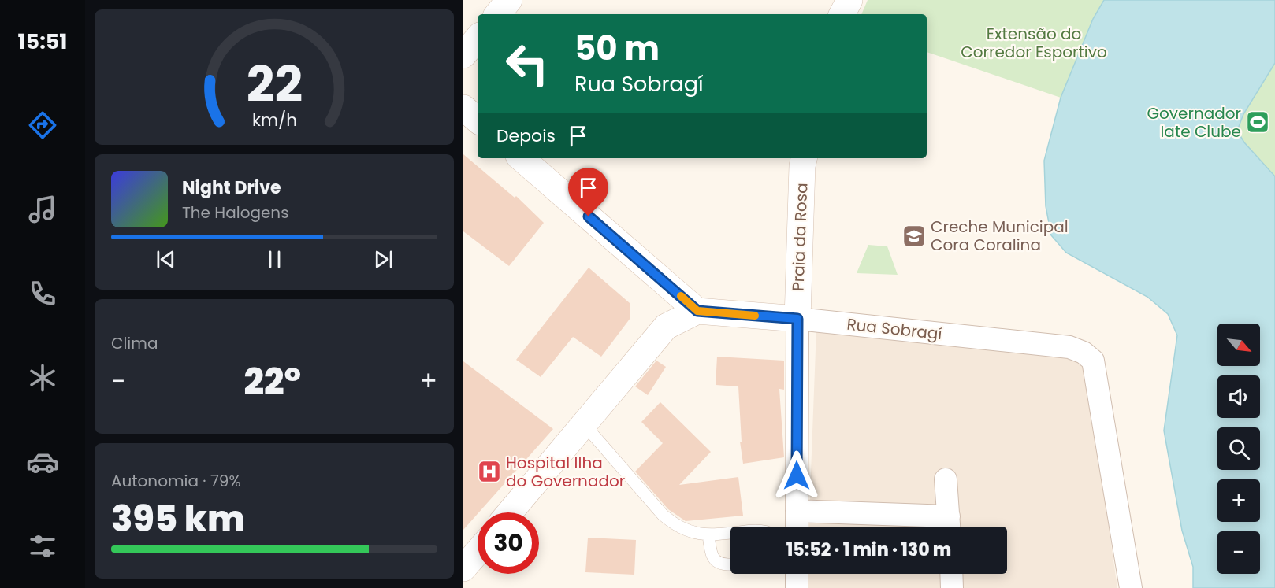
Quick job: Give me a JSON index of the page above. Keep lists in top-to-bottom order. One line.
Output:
{"streets":{"street":["Praia da Rosa","Rua Sobragí"]},"crossings":[["Praia da Rosa","Rua Sobragí"]],"parks":["Extensão do Corredor Esportivo"],"places":{"sports":["Governador Iate Clube"],"school or university":["Creche Municipal Cora Coralina"],"hospital":["Hospital Ilha do Governador"]},"north":"bottom right","page":{"tabs":"15:51","turn":["50 m","Rua Sobragí"],"then":"Depois","song":["Night Drive","The Halogens"],"tile":["Clima",["Autonomia · 79%","395 km"]],"map_buttons":["+","−"],"heat":["−","22°","+"],"limit":"30","trip":"15:52 · 1 min · 130 m","gauge":["22","km/h"]}}
